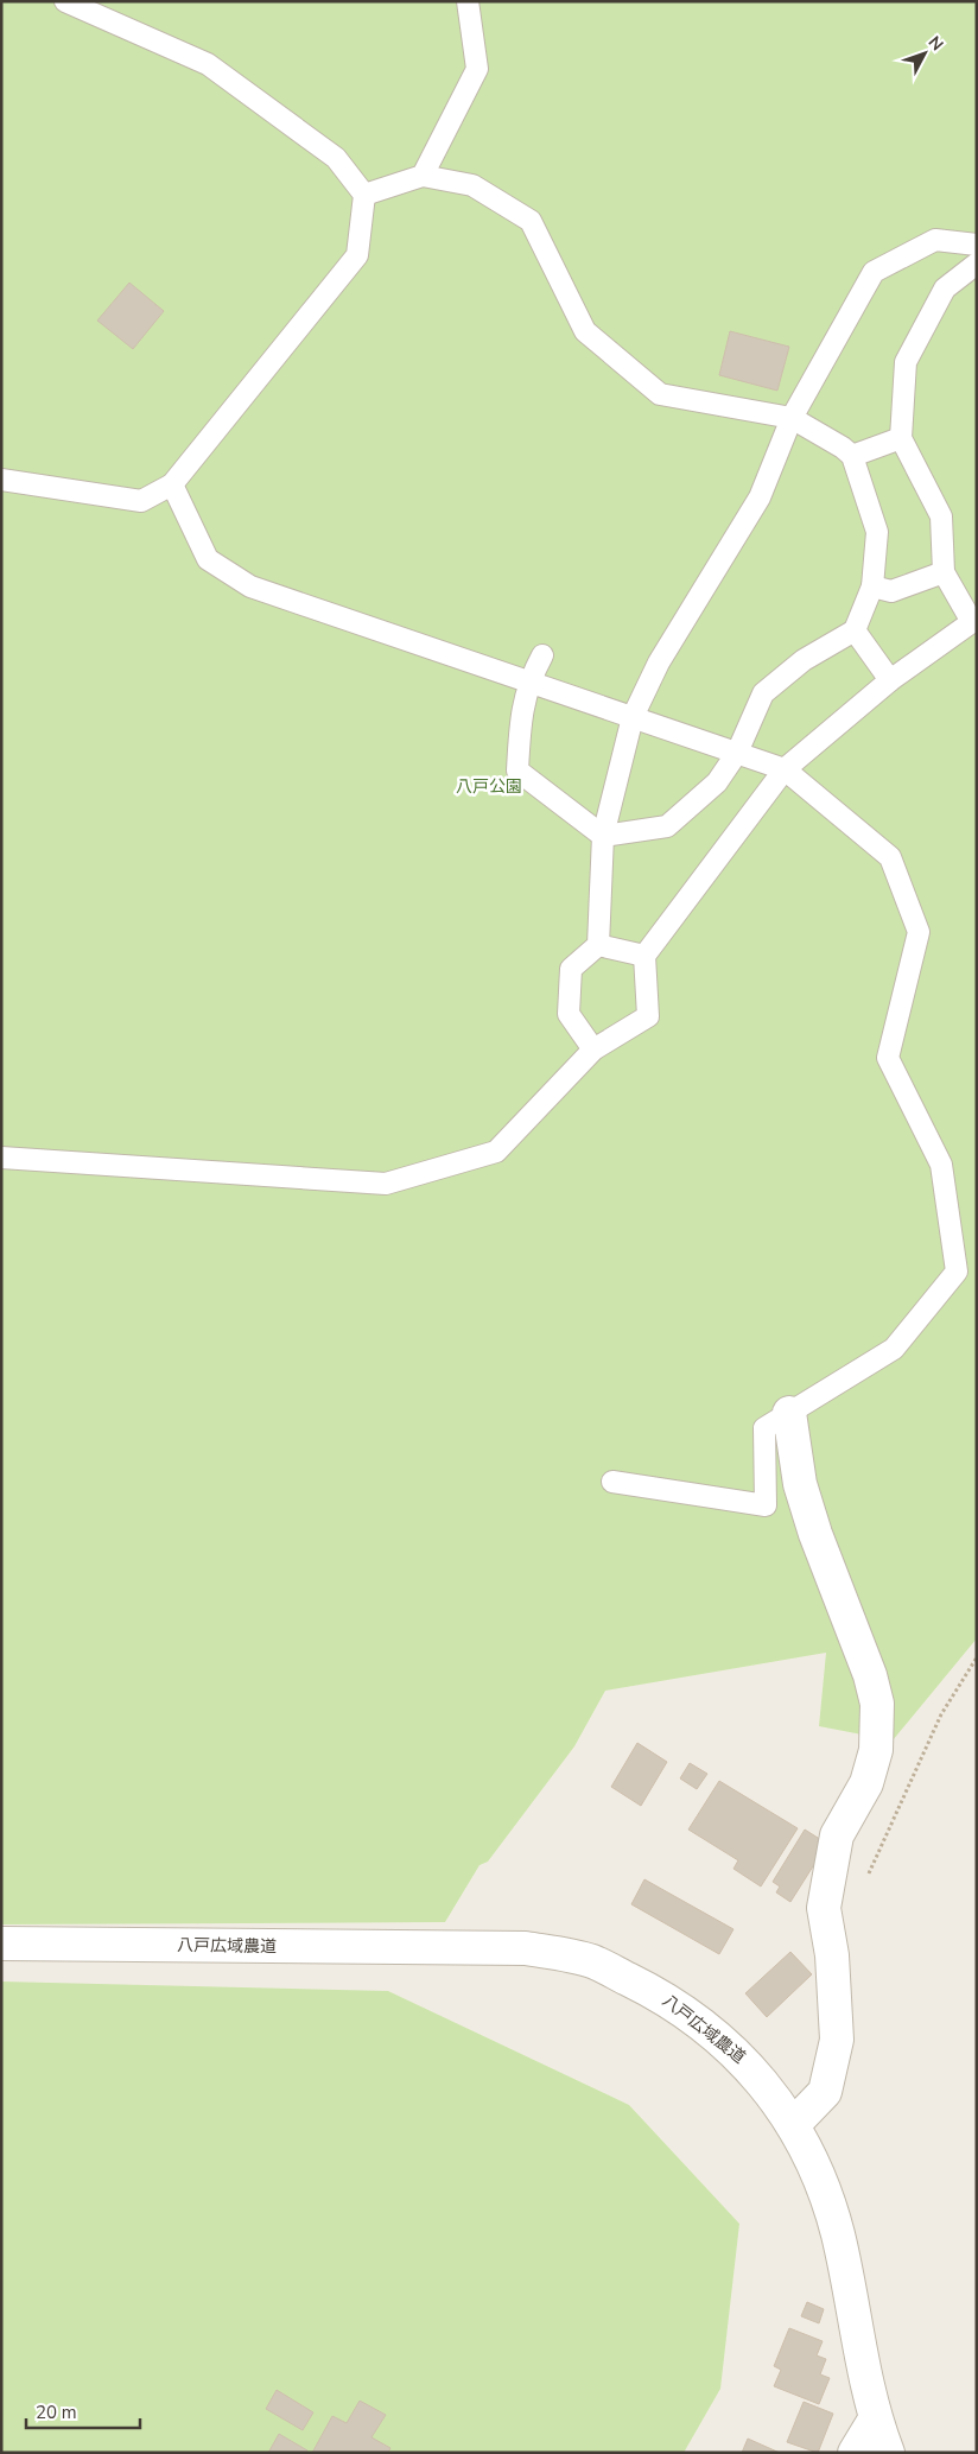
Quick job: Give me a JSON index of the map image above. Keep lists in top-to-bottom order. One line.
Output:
{"streets":{"street":["八戸広域農道"]},"parks":["八戸公園"],"scale_bar":"20 m","north":"top right"}
